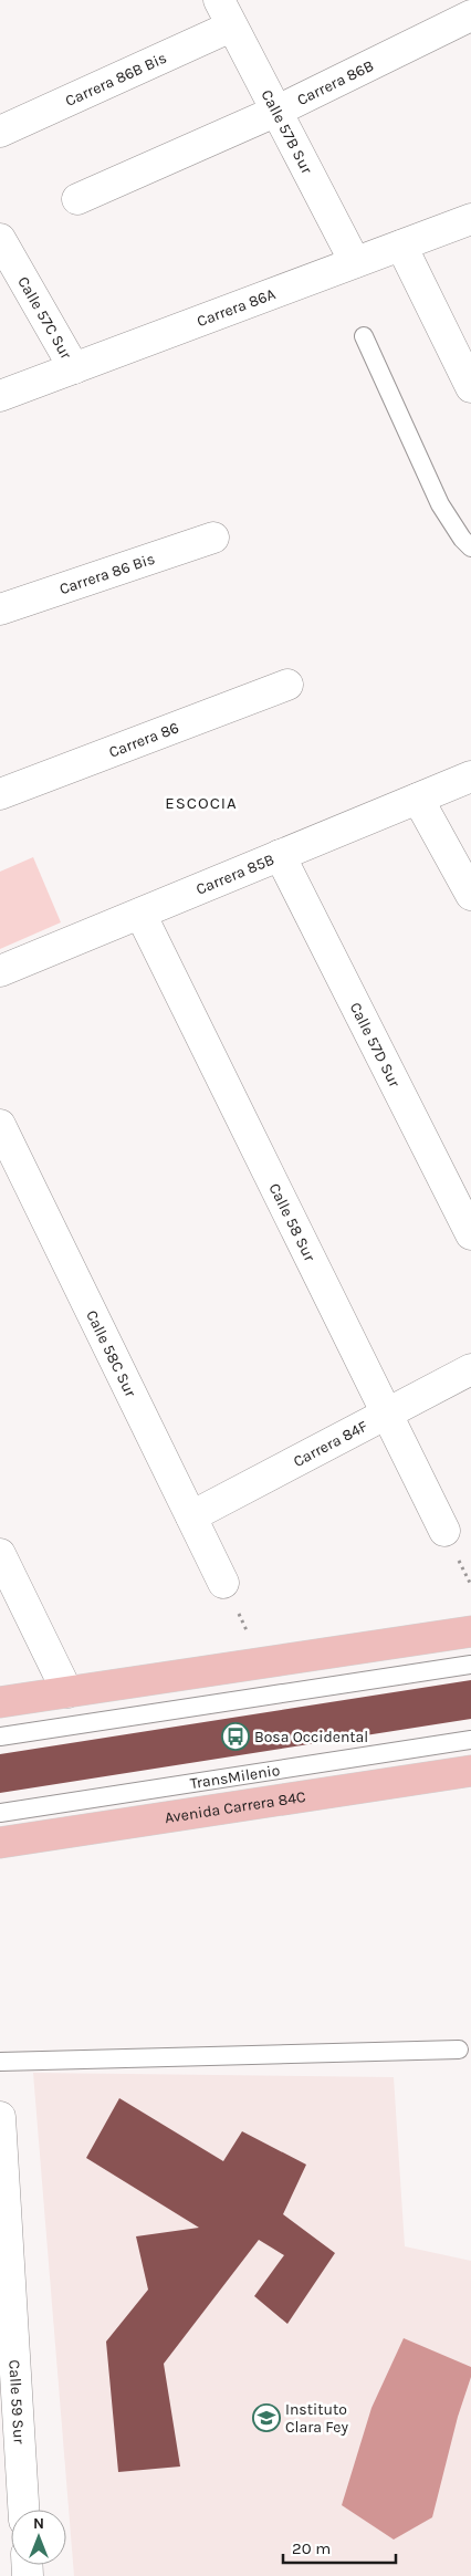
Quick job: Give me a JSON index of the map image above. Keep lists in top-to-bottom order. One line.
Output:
{"streets":{"main road":["Avenida Carrera 84C"],"street":["Carrera 86B Bis","Carrera 86B","Calle 57B Sur","Carrera 86A","Calle 57C Sur","Carrera 86 Bis","Carrera 86","Carrera 85B","Calle 57D Sur","Calle 58 Sur","Calle 58C Sur","Carrera 84F","Calle 59 Sur"],"lane":["TransMilenio"]},"crossings":[["Carrera 86B Bis","Calle 57B Sur"],["Carrera 86B","Calle 57B Sur"],["Calle 57B Sur","Carrera 86A"],["Carrera 86A","Calle 57C Sur"],["Carrera 85B","Calle 57D Sur"],["Carrera 85B","Calle 58 Sur"],["Calle 58 Sur","Carrera 84F"],["Calle 58C Sur","Carrera 84F"]],"districts":["ESCOCIA"],"places":{"bus stop":["Bosa Occidental"],"school or university":["Instituto Clara Fey"]},"scale_bar":"20 m","north":"top"}
